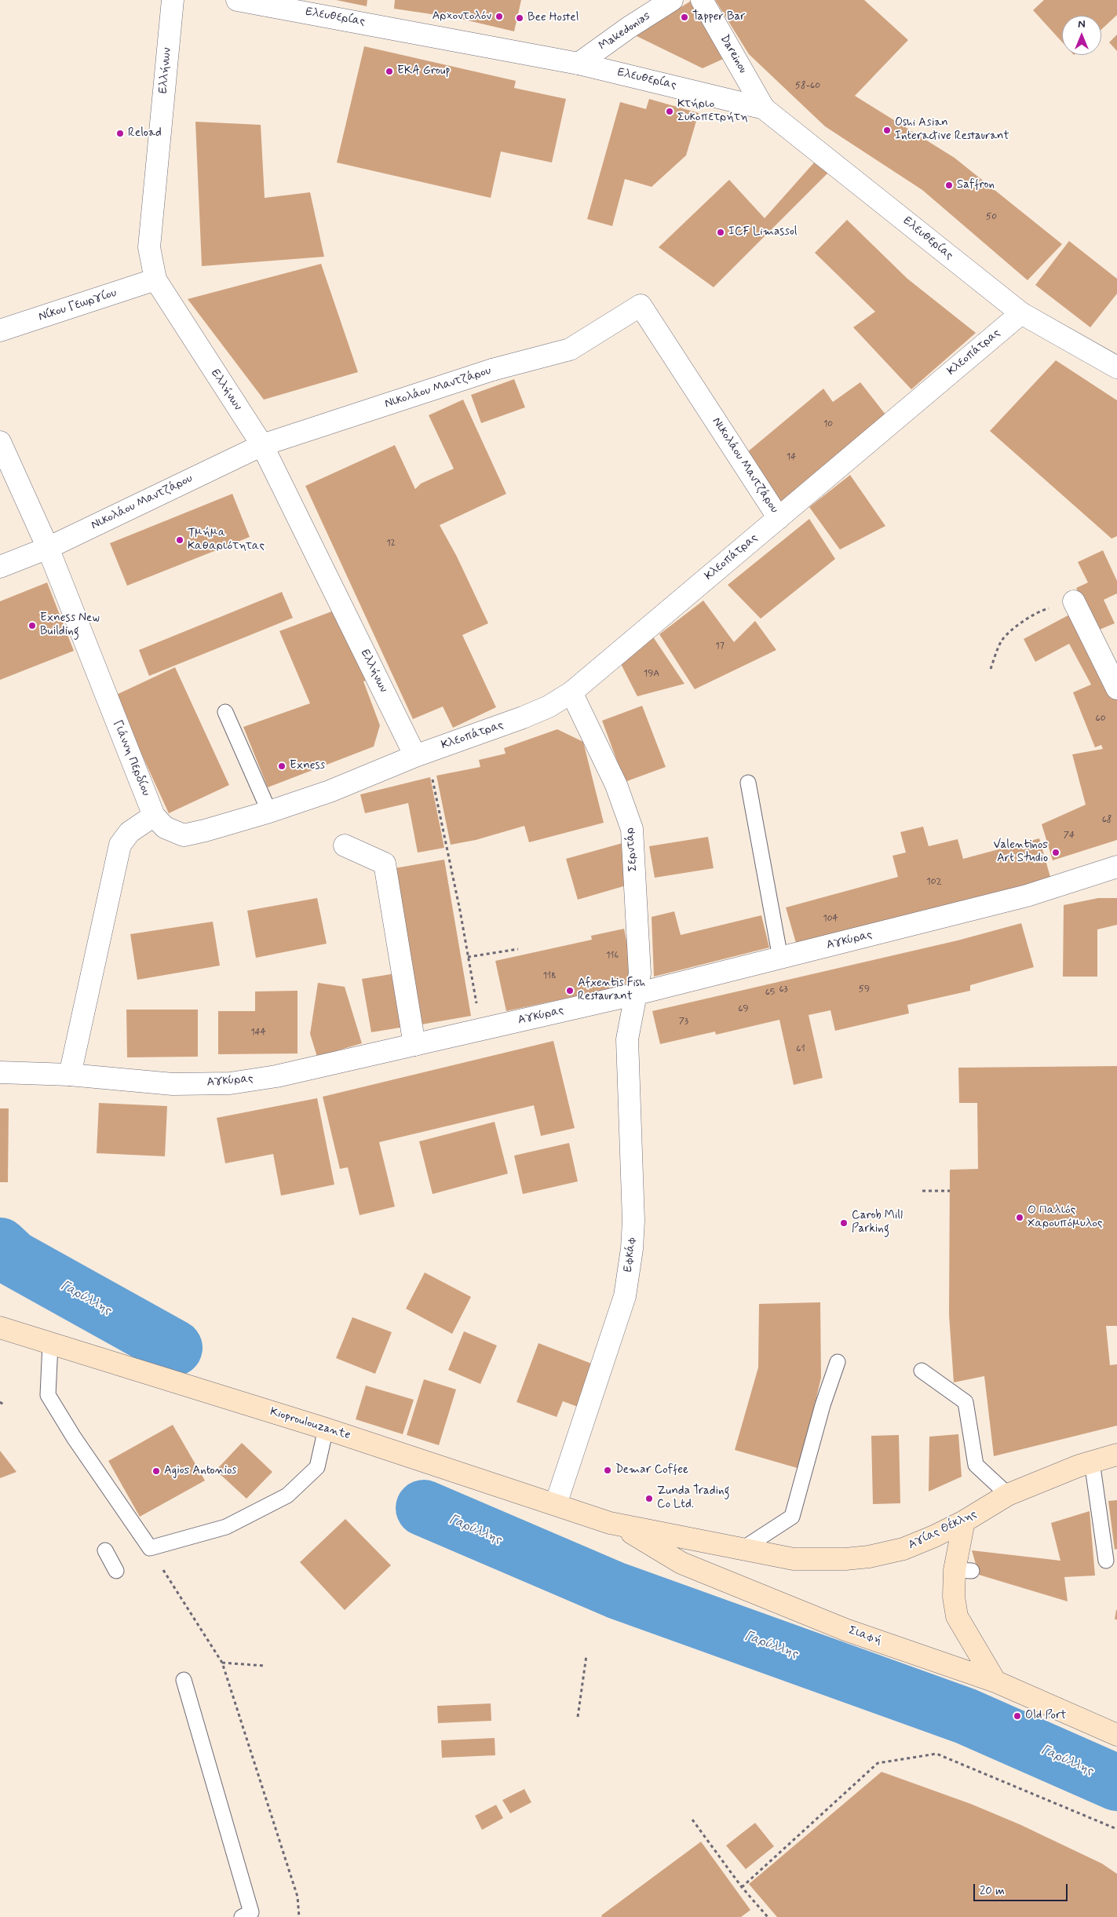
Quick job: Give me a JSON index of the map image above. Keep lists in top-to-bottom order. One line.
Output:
{"streets":{"main road":["Kioproulouzante","Αγίας Θέκλης","Σιαφή"],"street":["Ελευθερίας","Makedonias","Dareinou","Ελλήνων","Νίκου Γεωργίου","Κλεοπάτρας","Νικολάου Μαντζάρου","Γιάννη Περδίου","Σερντάρ","Αγκύρας","Εφκάφ"]},"crossings":[["Ελευθερίας","Makedonias"],["Ελευθερίας","Dareinou"],["Ελευθερίας","Κλεοπάτρας"],["Ελλήνων","Νίκου Γεωργίου"],["Ελλήνων","Κλεοπάτρας"],["Ελλήνων","Νικολάου Μαντζάρου"],["Ελλήνων","Γιάννη Περδίου"],["Κλεοπάτρας","Νικολάου Μαντζάρου"],["Κλεοπάτρας","Γιάννη Περδίου"],["Κλεοπάτρας","Σερντάρ"],["Νικολάου Μαντζάρου","Γιάννη Περδίου"],["Σερντάρ","Αγκύρας"],["Σερντάρ","Εφκάφ"],["Αγκύρας","Εφκάφ"],["Εφκάφ","Kioproulouzante"],["Kioproulouzante","Αγίας Θέκλης"],["Kioproulouzante","Σιαφή"],["Αγίας Θέκλης","Σιαφή"]],"water":["Γαρύλλης"],"places":["Αρχοντολόν","Tapper Bar","Bee Hostel","EKA Group","Κτήριο Συκοπετρήτη","Oshi Asian Interactive Restaurant","Reload","Saffron","ICF Limassol","Τμήμα Καθαριότητας","Exness New Building","Exness","Valentinos Art Studio","Afxentis Fish Restaurant","Ο Παλιός Χαρουπόμυλος","Carob Mill Parking","Demar Coffee","Agios Antonios","Zunda Trading Co Ltd.","Old Port"],"house_numbers":["58-60","50","10","14","12","17","19A","60","68","74","102","104","116","118","63","59","65","69","73","144","61"],"scale_bar":"20 m","north":"top"}
